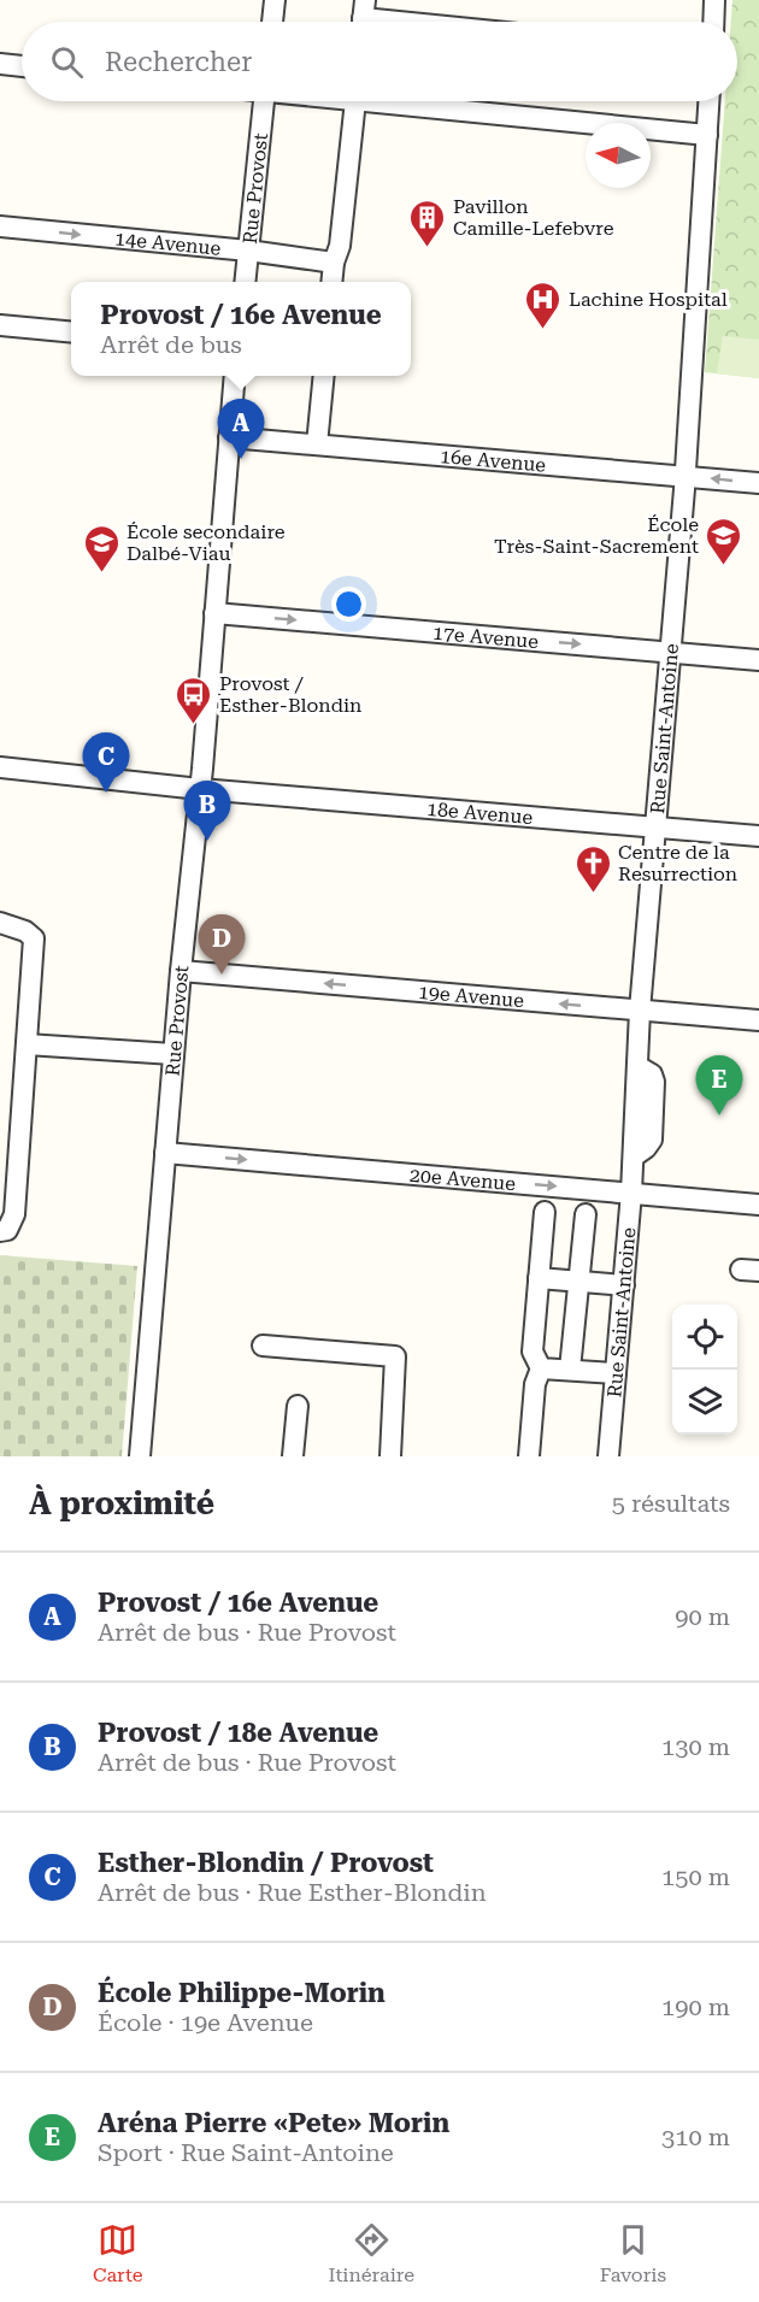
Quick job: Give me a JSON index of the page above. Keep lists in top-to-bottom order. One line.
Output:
{"streets":{"street":["Rue Provost","14e Avenue","16e Avenue","17e Avenue","Rue Saint-Antoine","18e Avenue","19e Avenue","20e Avenue"]},"crossings":[["Rue Provost","14e Avenue"],["Rue Provost","16e Avenue"],["Rue Provost","17e Avenue"],["Rue Provost","18e Avenue"],["Rue Provost","19e Avenue"],["Rue Provost","20e Avenue"],["16e Avenue","Rue Saint-Antoine"],["17e Avenue","Rue Saint-Antoine"],["Rue Saint-Antoine","18e Avenue"],["Rue Saint-Antoine","19e Avenue"],["Rue Saint-Antoine","20e Avenue"]],"one_way":["17e Avenue","19e Avenue","20e Avenue"],"places":{"building":["Pavillon Camille-Lefebvre"],"hospital":["Lachine Hospital"],"school or university":["École Très-Saint-Sacrement","École secondaire Dalbé-Viau"],"bus stop":["Provost / Esther-Blondin"],"church":["Centre de la Resurrection"]},"north":"left","page":{"search":"Rechercher","popup":["Provost / 16e Avenue","Arrêt de bus"],"pins":["A","C","B","D","E"],"heading":["À proximité","5 résultats"],"list":[{"mark":"A","name":"Provost / 16e Avenue","note":"Arrêt de bus · Rue Provost","value":"90 m"},{"mark":"B","name":"Provost / 18e Avenue","note":"Arrêt de bus · Rue Provost","value":"130 m"},{"mark":"C","name":"Esther-Blondin / Provost","note":"Arrêt de bus · Rue Esther-Blondin","value":"150 m"},{"mark":"D","name":"École Philippe-Morin","note":"École · 19e Avenue","value":"190 m"},{"mark":"E","name":"Aréna Pierre «Pete» Morin","note":"Sport · Rue Saint-Antoine","value":"310 m"}],"nav":["Carte","Itinéraire","Favoris"]}}
